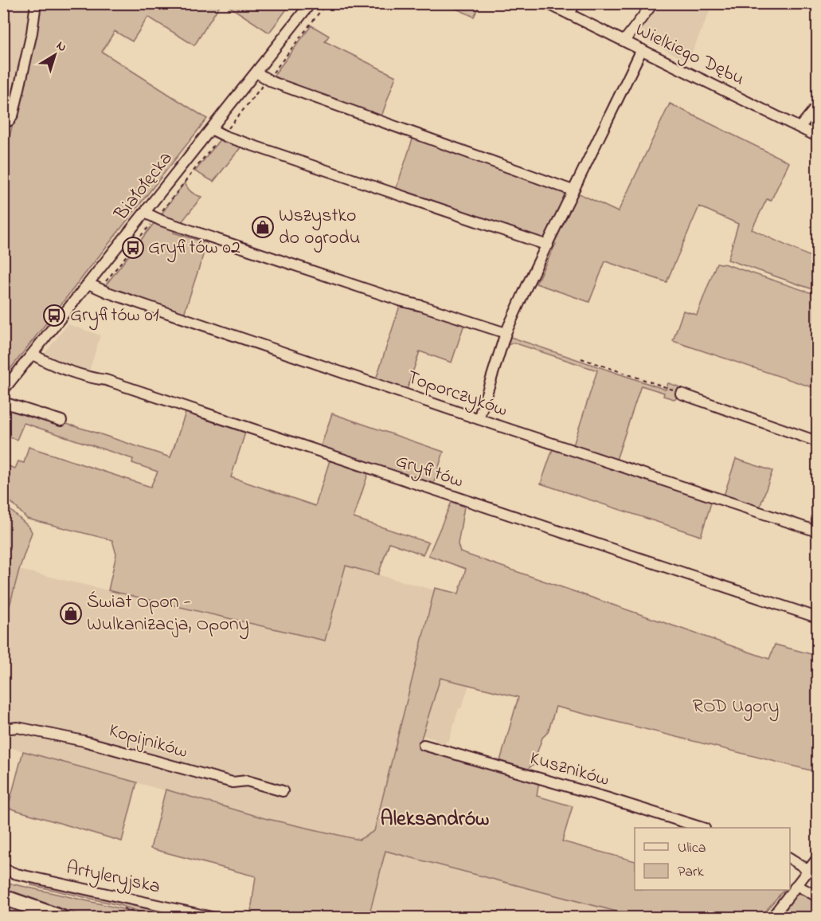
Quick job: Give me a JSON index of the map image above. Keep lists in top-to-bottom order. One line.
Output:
{"streets":{"street":["Wielkiego Dębu","Białołęcka","Toporczyków","Gryfitów","Kopijników","Kuszników","Artyleryjska"]},"crossings":[["Białołęcka","Toporczyków"],["Białołęcka","Gryfitów"]],"districts":["Aleksandrów"],"parks":["ROD Ugory"],"places":{"shop":["Wszystko do ogrodu","Świat Opon - Wulkanizacja, Opony"],"bus stop":["Gryfitów 02","Gryfitów 01"]},"legend":["Ulica","Park"],"north":"top right"}
